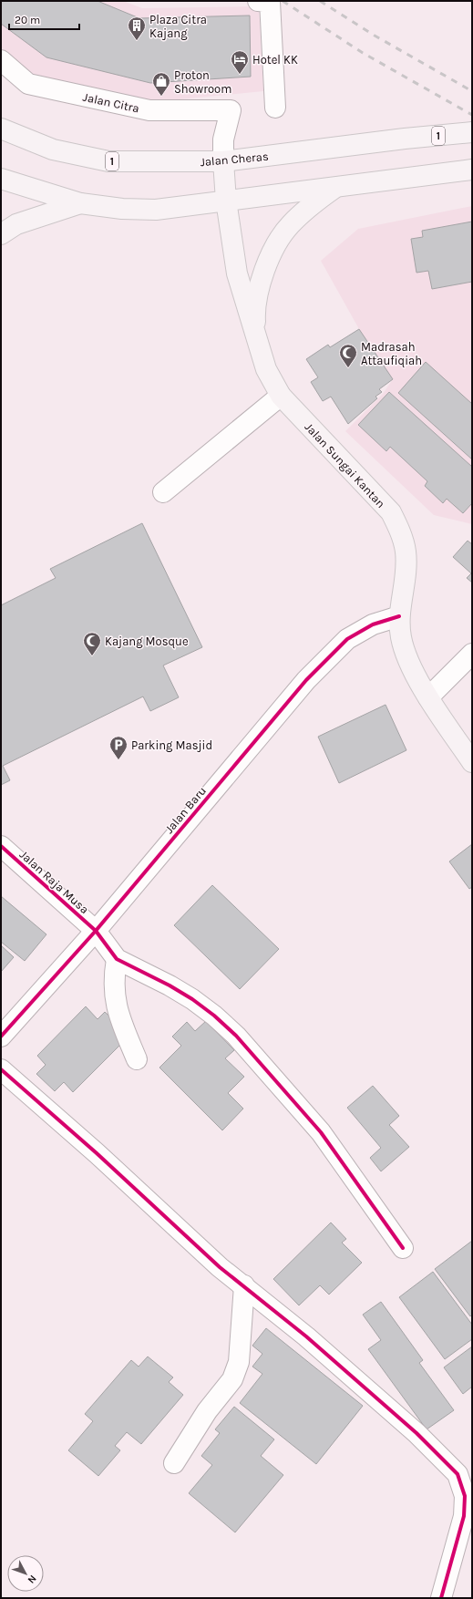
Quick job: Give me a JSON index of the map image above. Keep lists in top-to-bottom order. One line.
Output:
{"streets":{"main road":["1","Jalan Cheras","Jalan Sungai Kantan"],"street":["Jalan Citra","Jalan Baru","Jalan Raja Musa"]},"crossings":[["Jalan Citra","Jalan Cheras"],["Jalan Citra","Jalan Sungai Kantan"],["Jalan Cheras","Jalan Sungai Kantan"],["Jalan Sungai Kantan","Jalan Baru"],["Jalan Baru","Jalan Raja Musa"]],"places":{"building":["Plaza Citra Kajang"],"hotel":["Hotel KK"],"shop":["Proton Showroom"],"mosque":["Madrasah Attaufiqiah","Kajang Mosque"],"parking":["Parking Masjid"]},"scale_bar":"20 m","north":"bottom right"}
